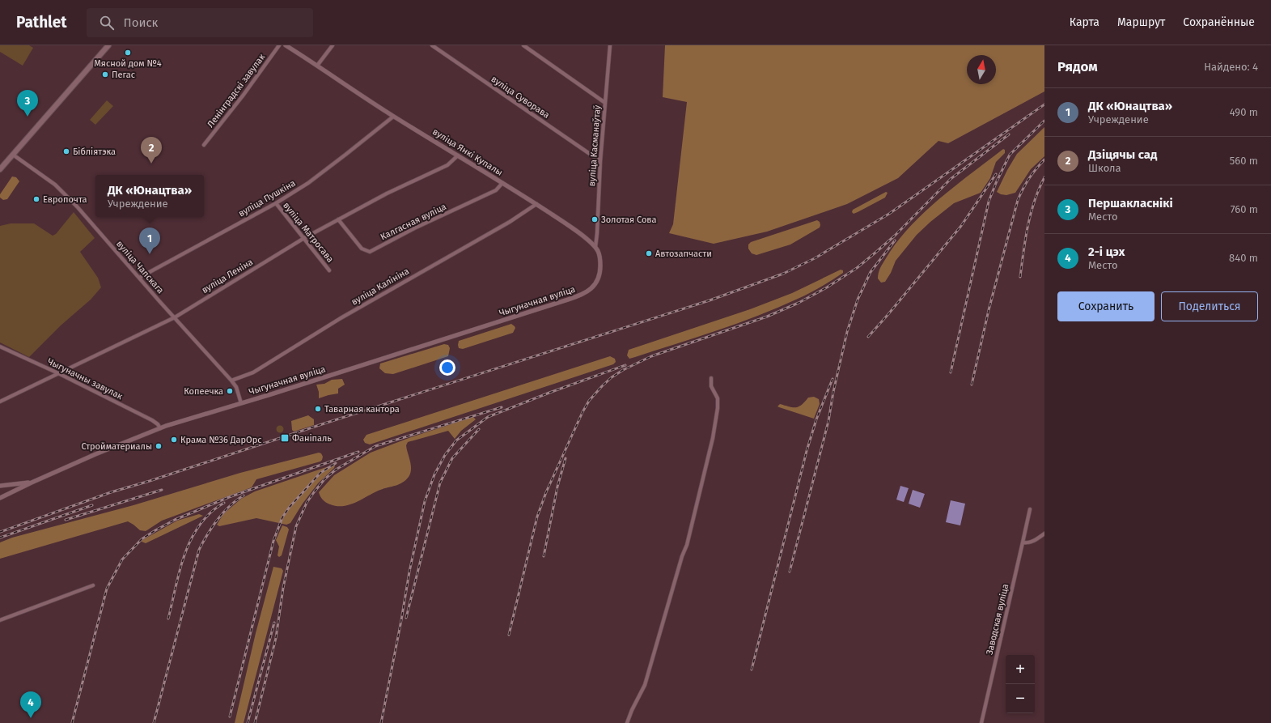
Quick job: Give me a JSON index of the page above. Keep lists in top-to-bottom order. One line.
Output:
{"streets":{"street":["Ленінградскі завулак","вуліца Суворава","вуліца Касманаўтаў","вуліца Янкі Купалы","вуліца Пушкіна","Калгасная вуліца","вуліца Матросава","вуліца Чапскага","вуліца Леніна","вуліца Калініна","Чыгуначная вуліца","Чыгуначны завулак","Заводская вуліца"]},"crossings":[["вуліца Суворава","вуліца Касманаўтаў"],["вуліца Касманаўтаў","вуліца Янкі Купалы"],["вуліца Касманаўтаў","Чыгуначная вуліца"],["вуліца Янкі Купалы","вуліца Пушкіна"],["вуліца Янкі Купалы","Калгасная вуліца"],["вуліца Янкі Купалы","вуліца Леніна"],["вуліца Янкі Купалы","вуліца Калініна"],["вуліца Янкі Купалы","Чыгуначная вуліца"],["вуліца Пушкіна","вуліца Матросава"],["вуліца Пушкіна","вуліца Чапскага"],["Калгасная вуліца","вуліца Леніна"],["вуліца Матросава","вуліца Леніна"],["вуліца Чапскага","вуліца Леніна"],["вуліца Чапскага","вуліца Калініна"],["вуліца Чапскага","Чыгуначная вуліца"],["вуліца Леніна","Чыгуначны завулак"],["Чыгуначная вуліца","Чыгуначны завулак"]],"places":{"other":["Мясной дом №4","Пегас","Бібліятэка","Европочта","Золотая Сова","Автозапчасти","Копеечка","Таварная кантора","Крама №36 ДарОрс","Стройматериалы"],"transit":["Фаніпаль"]},"north":"top","page":{"header":"Pathlet","search":"Поиск","nav":["Карта","Маршрут","Сохранённые"],"heading":["Рядом","Найдено: 4"],"list":[{"mark":"1","name":"ДК «Юнацтва»","note":"Учреждение","value":"490 m"},{"mark":"2","name":"Дзіцячы сад","note":"Школа","value":"560 m"},{"mark":"3","name":"Першакласнікі","note":"Место","value":"760 m"},{"mark":"4","name":"2-і цэх","note":"Место","value":"840 m"}],"pins":["3","2","1","4"],"popup":["ДК «Юнацтва»","Учреждение"],"buttons":["Сохранить","Поделиться"],"map_buttons":["+","−"]}}
